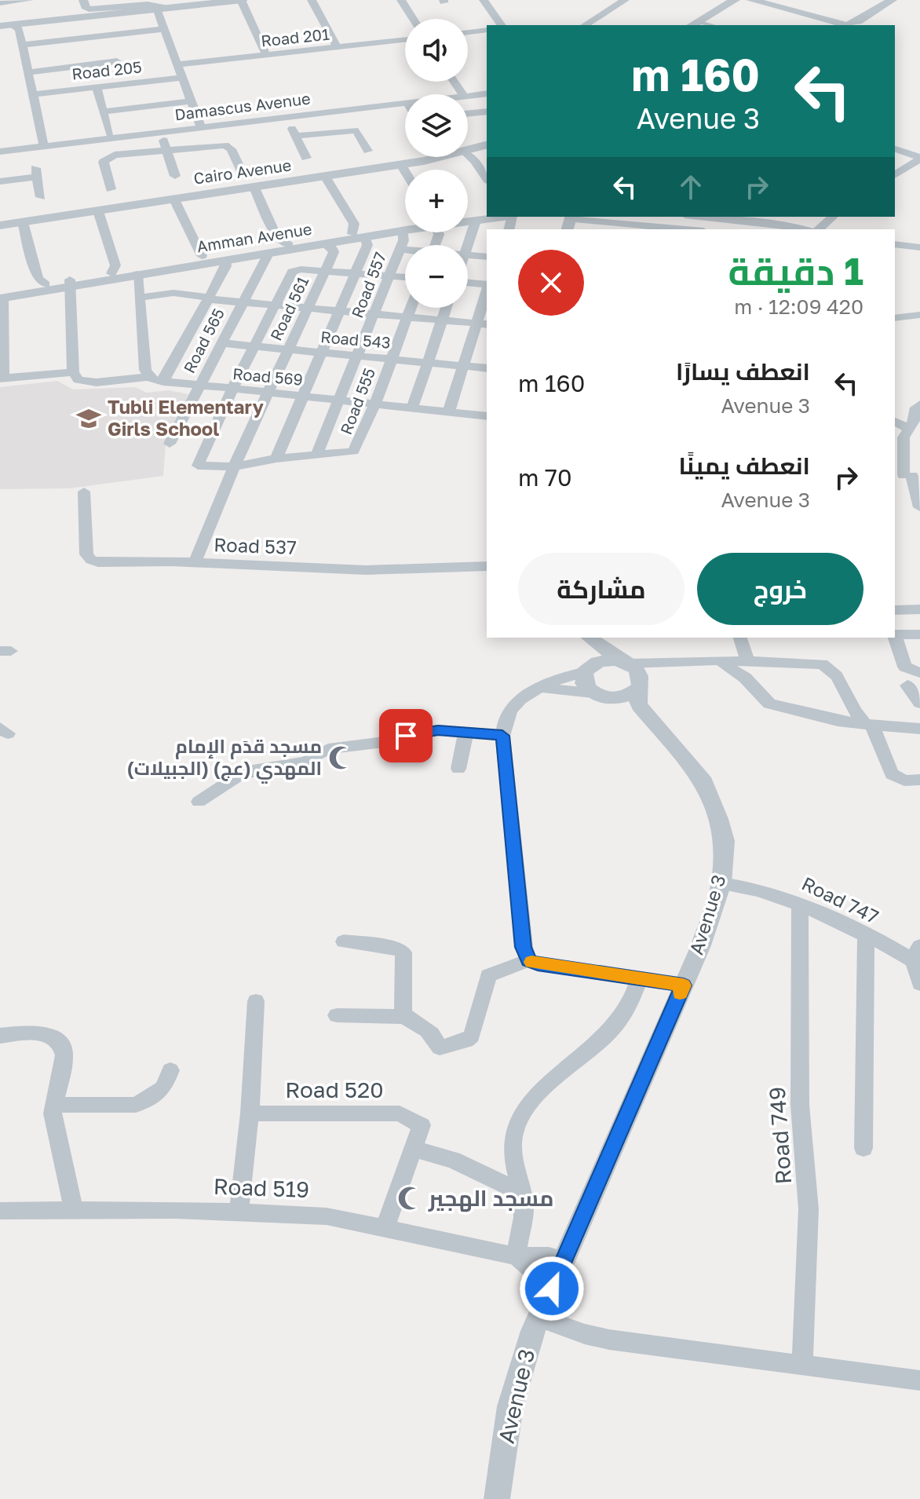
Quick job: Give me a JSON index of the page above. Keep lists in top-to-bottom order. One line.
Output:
{"streets":{"street":["Road 201","Road 205","Damascus Avenue","Cairo Avenue","Amman Avenue","Road 557","Road 561","Road 543","Road 565","Road 569","Road 555","Road 537","Road 747","Avenue 3","Road 520","Road 749","Road 519"]},"crossings":[["Amman Avenue","Road 557"],["Amman Avenue","Road 561"],["Amman Avenue","Road 565"],["Road 557","Road 543"],["Road 557","Road 569"],["Road 557","Road 555"],["Road 561","Road 543"],["Road 561","Road 569"],["Road 561","Road 537"],["Road 543","Road 565"],["Road 543","Road 555"],["Road 565","Road 569"],["Road 569","Road 555"],["Road 747","Avenue 3"],["Road 747","Road 749"],["Avenue 3","Road 519"],["Road 520","Road 519"]],"places":{"school or university":["Tubli Elementary Girls School"],"mosque":["مسجد قدَم الإمام المهدي (عج) (الجبيلات)","مسجد الهجير"]},"page":{"map_buttons":["+","−"],"turn":["160 m","Avenue 3"],"heading":["1 دقيقة","420 m · 12:09"],"list":[{"name":"انعطف يسارًا","note":"Avenue 3","value":"160 m"},{"name":"انعطف يمينًا","note":"Avenue 3","value":"70 m"}],"buttons":["خروج","مشاركة"]}}
